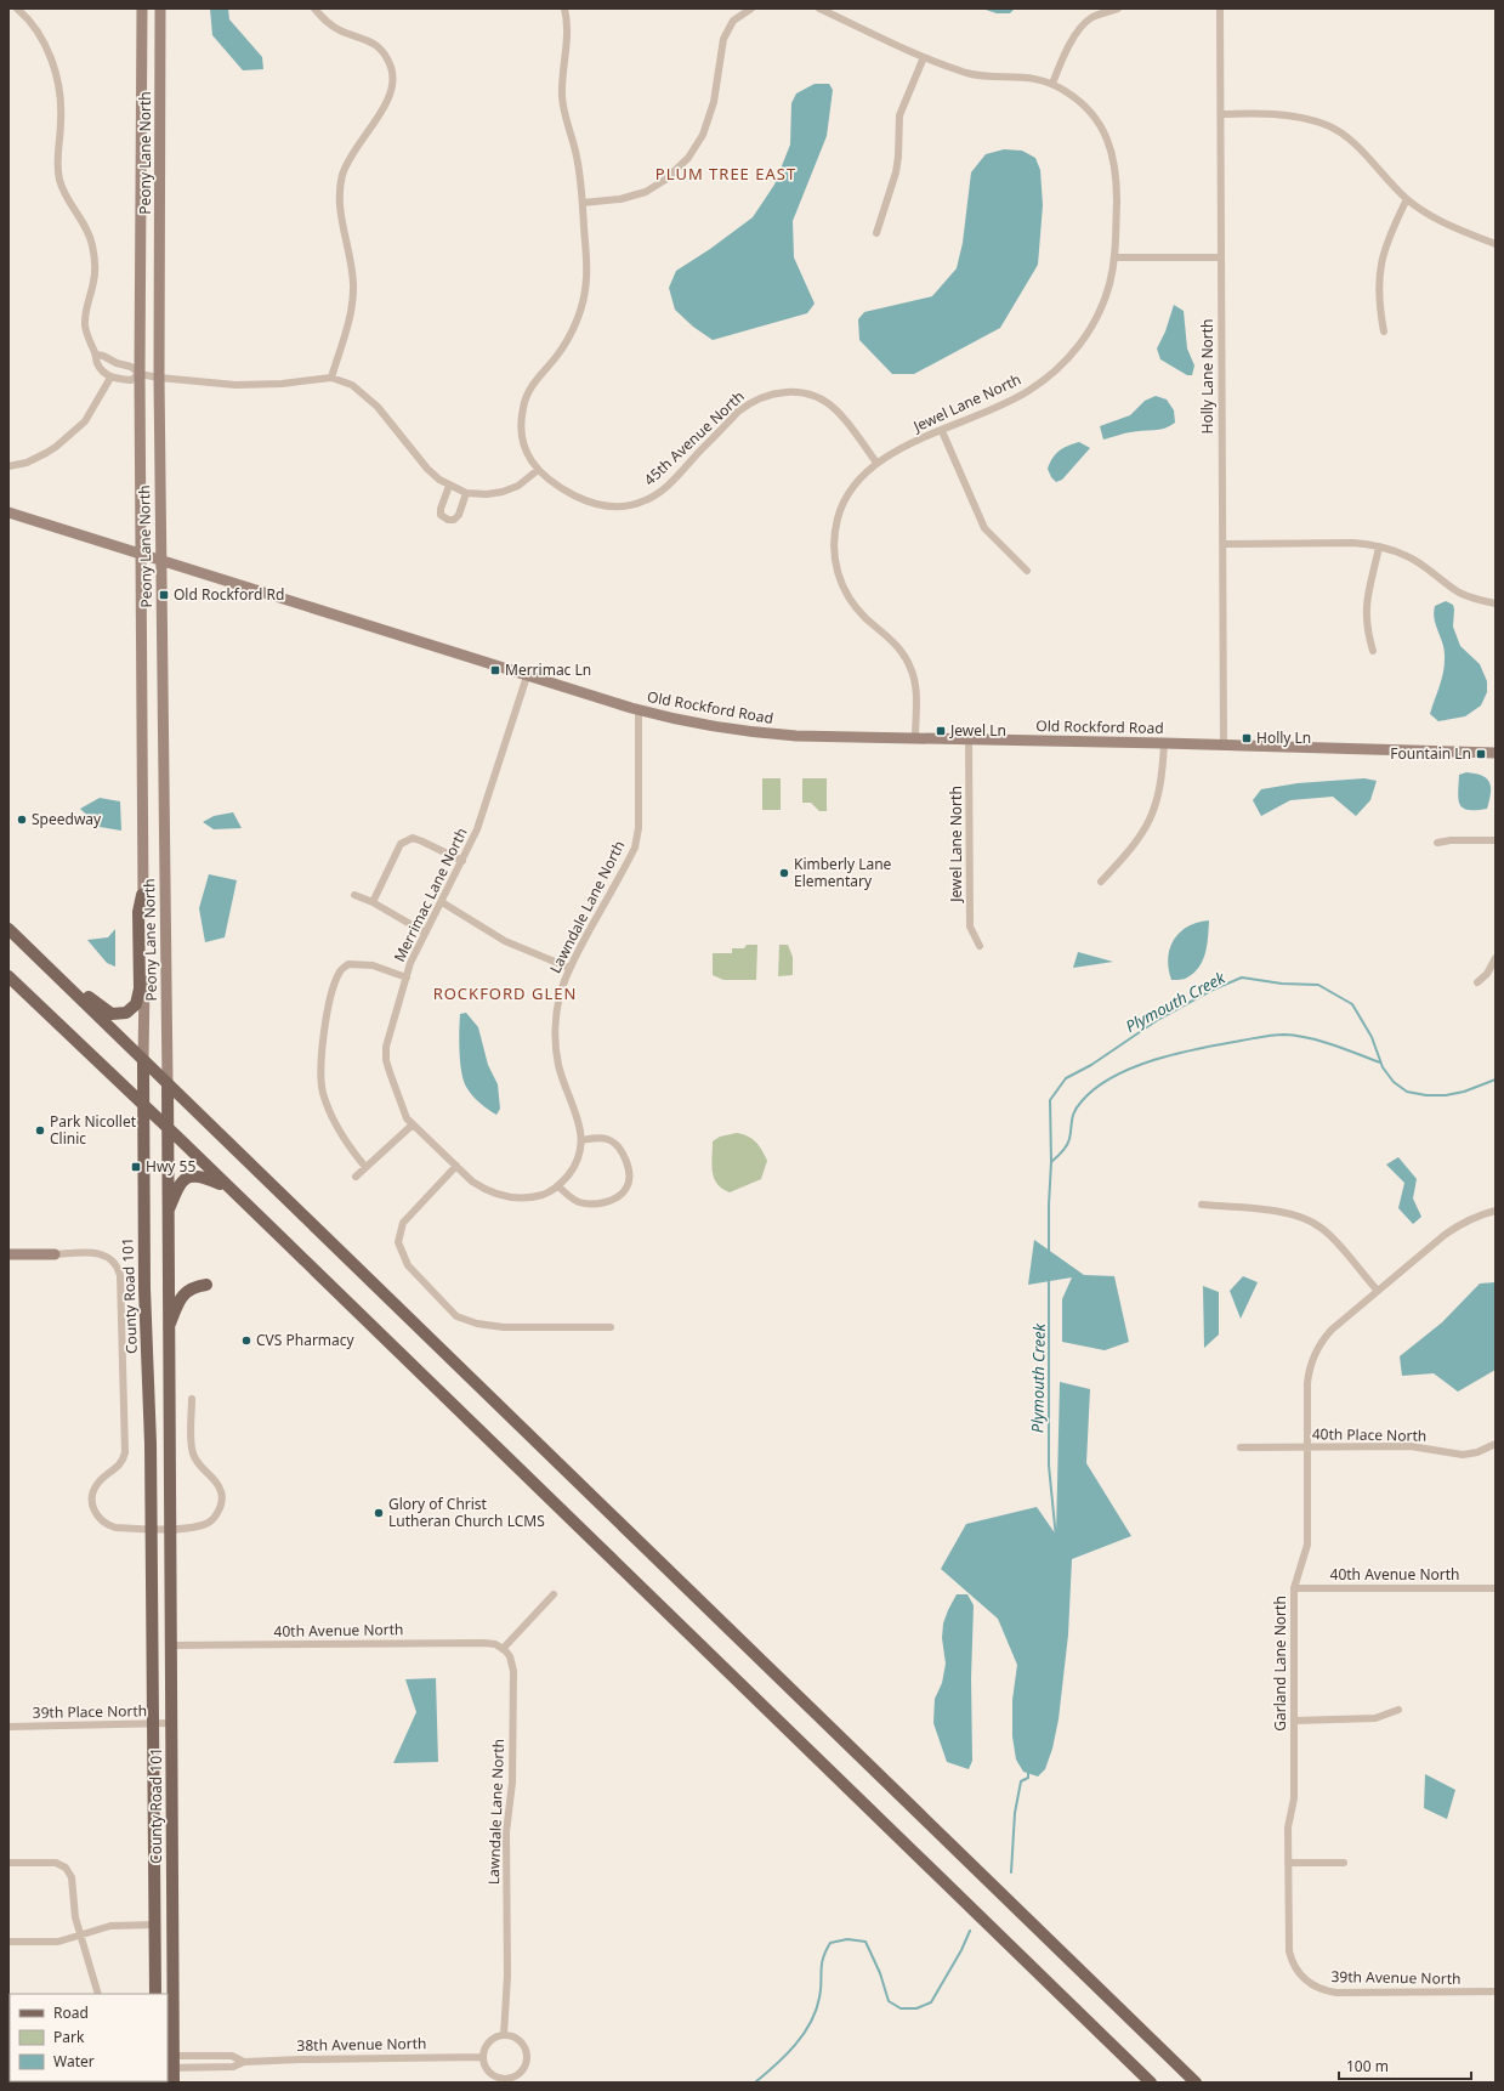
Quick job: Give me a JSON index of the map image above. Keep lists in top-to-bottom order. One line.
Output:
{"streets":{"main road":["Peony Lane North","Old Rockford Road","County Road 101"],"street":["Holly Lane North","Jewel Lane North","45th Avenue North","Merrimac Lane North","Lawndale Lane North","40th Place North","40th Avenue North","Garland Lane North","39th Place North","39th Avenue North","38th Avenue North"]},"crossings":[["Peony Lane North","Old Rockford Road"],["Peony Lane North","County Road 101"],["Holly Lane North","Old Rockford Road"],["Jewel Lane North","45th Avenue North"],["Jewel Lane North","Old Rockford Road"],["Old Rockford Road","Merrimac Lane North"],["Old Rockford Road","Lawndale Lane North"],["Merrimac Lane North","Lawndale Lane North"],["Lawndale Lane North","40th Avenue North"],["Lawndale Lane North","38th Avenue North"],["County Road 101","40th Avenue North"],["County Road 101","39th Place North"],["County Road 101","38th Avenue North"],["40th Place North","Garland Lane North"],["40th Avenue North","Garland Lane North"],["Garland Lane North","39th Avenue North"]],"districts":["PLUM TREE EAST","ROCKFORD GLEN"],"water":["Plymouth Creek"],"places":{"transit":["Old Rockford Rd","Merrimac Ln","Jewel Ln","Holly Ln","Fountain Ln","Hwy 55"],"other":["Speedway","Kimberly Lane Elementary","Park Nicollet Clinic","CVS Pharmacy","Glory of Christ Lutheran Church LCMS"]},"legend":["Road","Park","Water"],"scale_bar":"100 m"}
